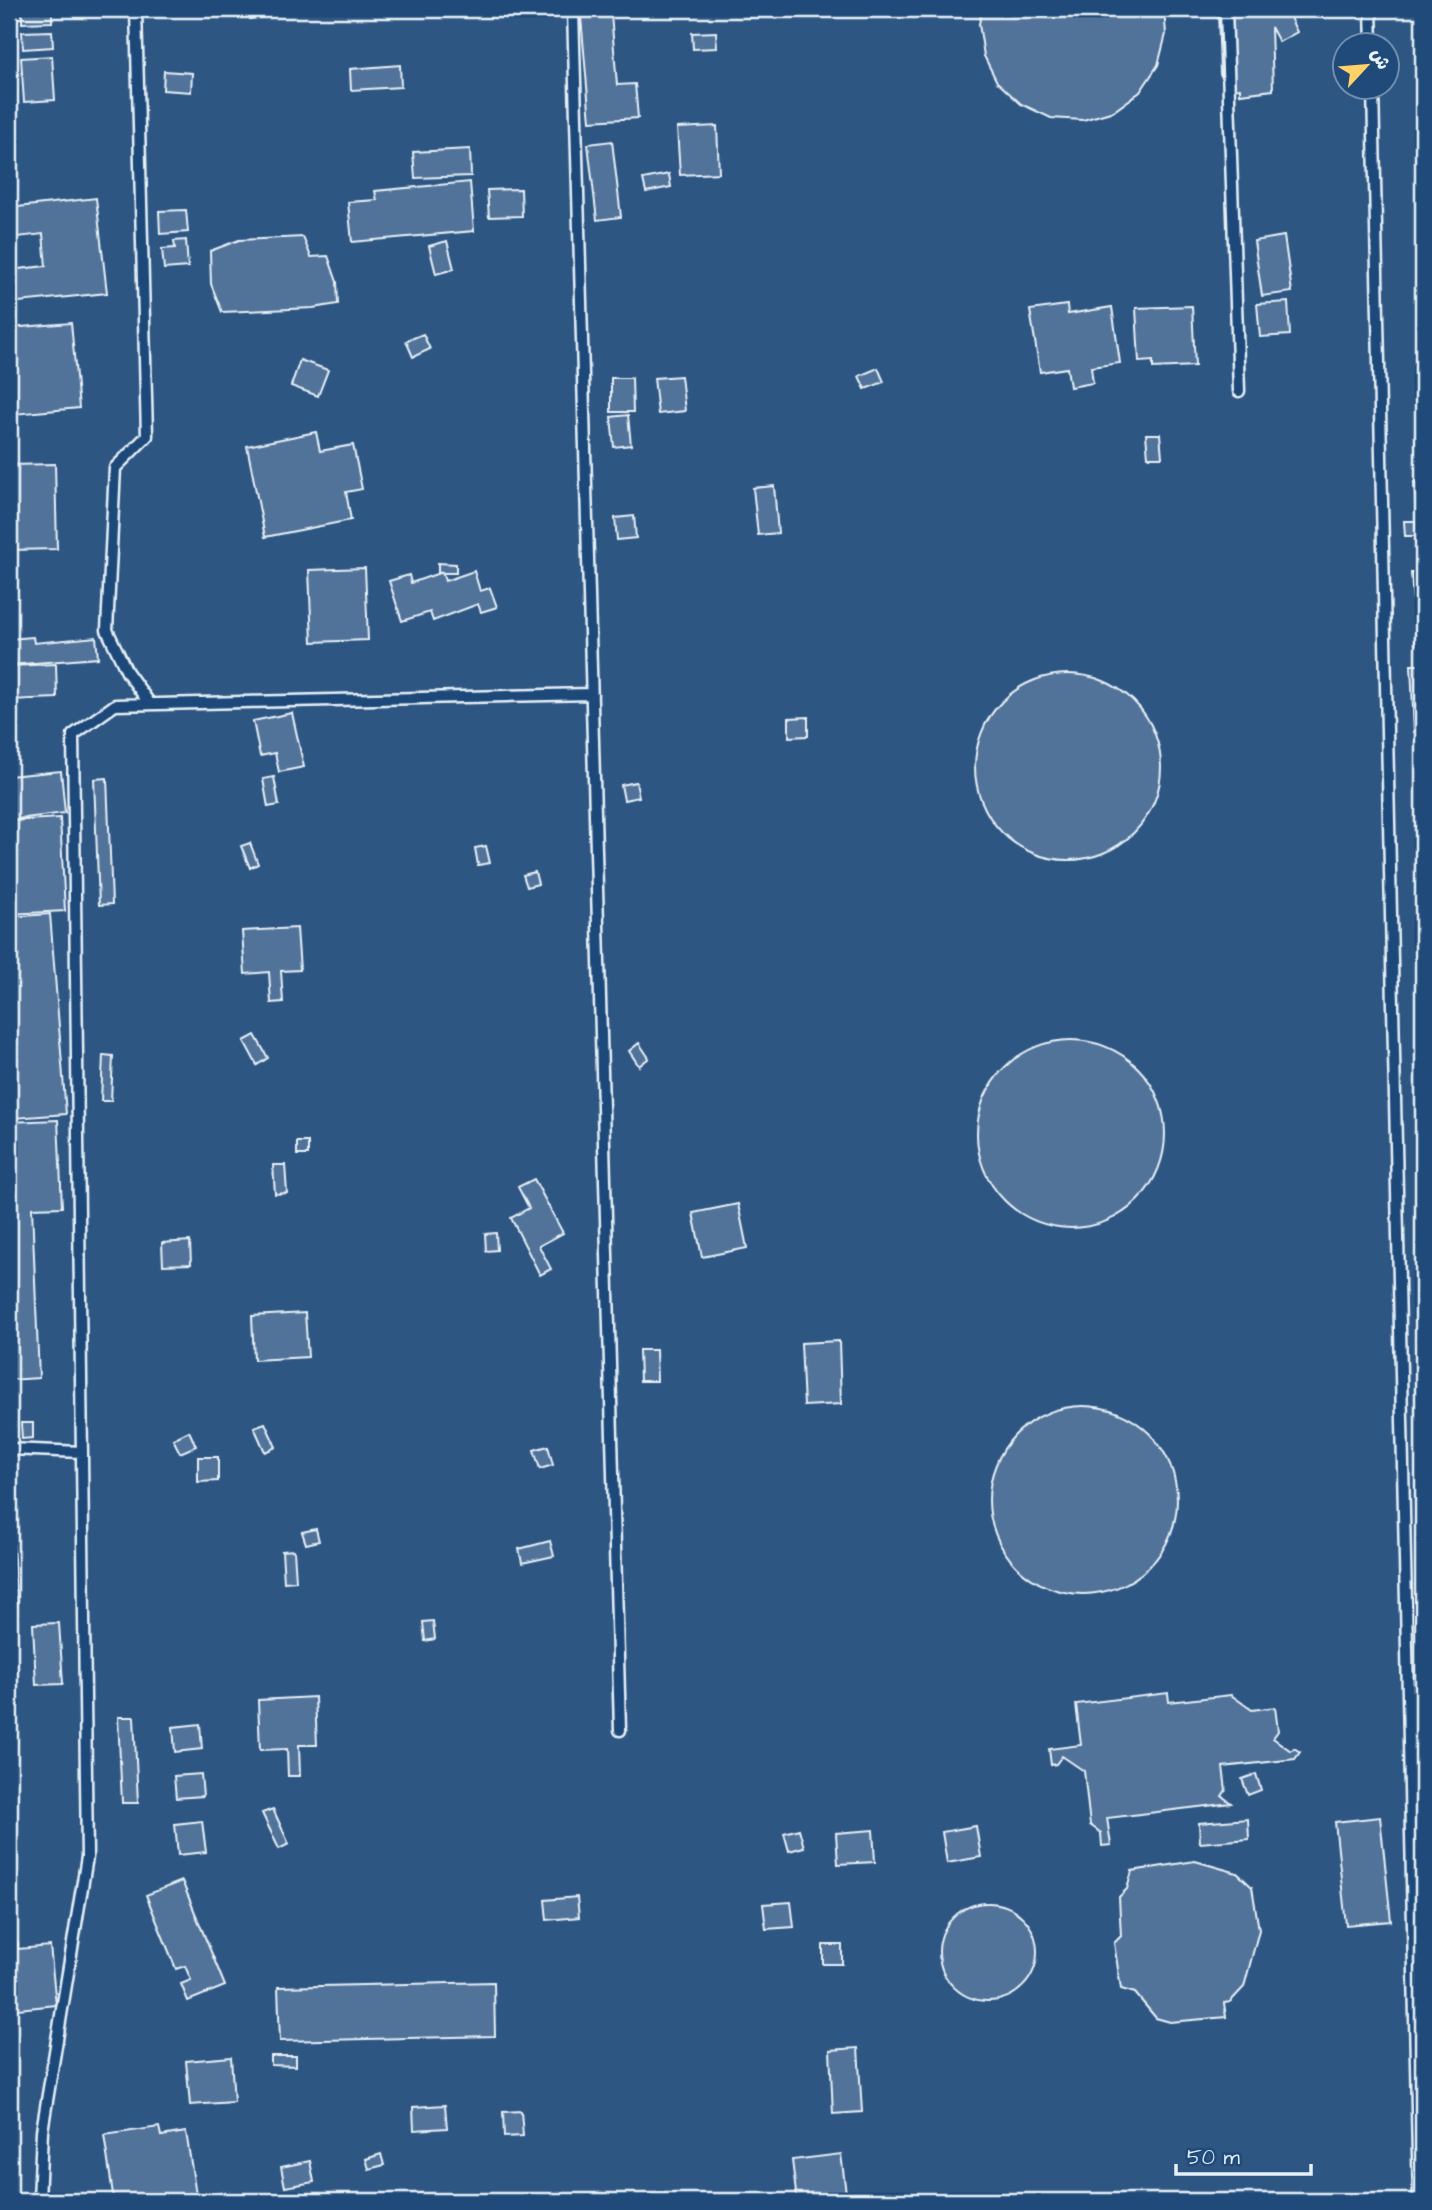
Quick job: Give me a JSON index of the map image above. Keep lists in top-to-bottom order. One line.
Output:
{"scale_bar":"50 m","north":"top right"}
